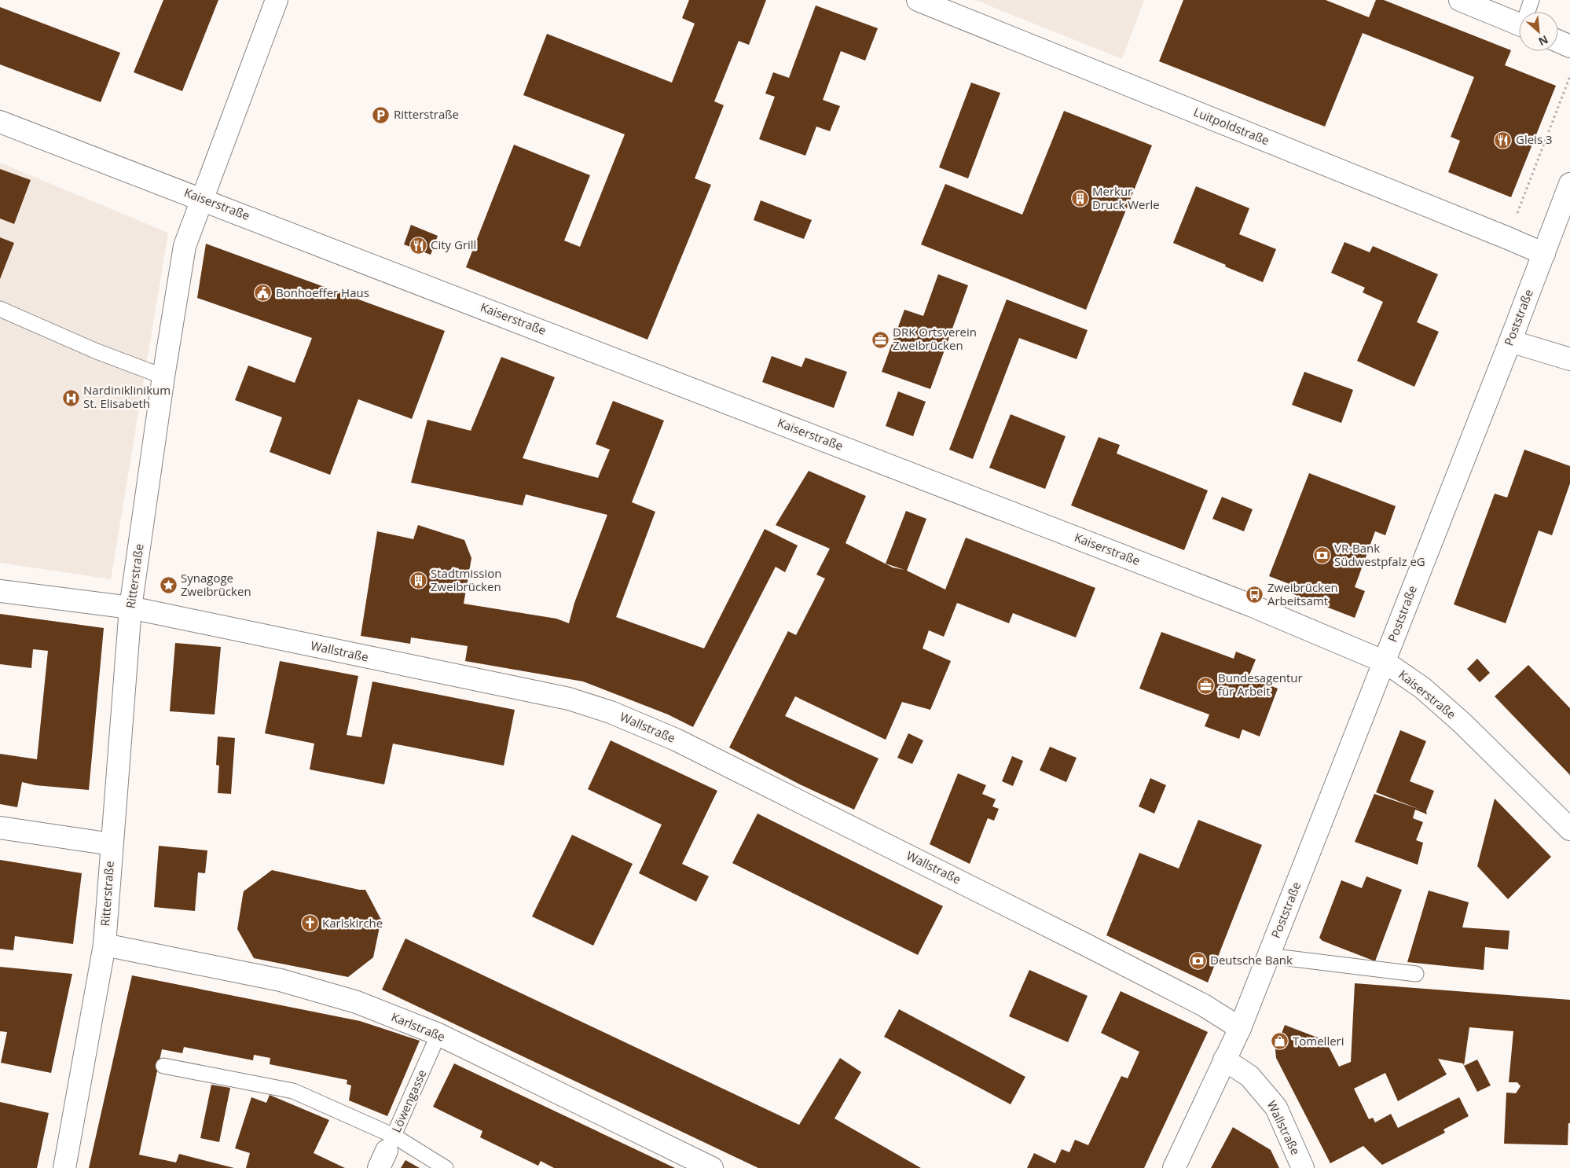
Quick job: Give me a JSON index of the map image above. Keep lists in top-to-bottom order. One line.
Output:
{"streets":{"street":["Luitpoldstraße","Kaiserstraße","Poststraße","Ritterstraße","Wallstraße","Karlstraße"],"lane":["Löwengasse"]},"crossings":[["Luitpoldstraße","Poststraße"],["Kaiserstraße","Poststraße"],["Kaiserstraße","Ritterstraße"],["Poststraße","Wallstraße"],["Ritterstraße","Wallstraße"],["Ritterstraße","Karlstraße"],["Karlstraße","Löwengasse"]],"places":{"parking":["Ritterstraße"],"restaurant":["Gleis 3","City Grill"],"building":["Merkur Druck Werle","Stadtmission Zweibrücken"],"public building":["Bonhoeffer Haus"],"office":["DRK Ortsverein Zweibrücken","Bundesagentur für Arbeit"],"hospital":["Nardiniklinikum St. Elisabeth"],"bank":["VR-Bank Südwestpfalz eG","Deutsche Bank"],"place":["Synagoge Zweibrücken"],"bus stop":["Zweibrücken Arbeitsamt"],"church":["Karlskirche"],"shop":["Tomelleri"]},"north":"bottom right"}
